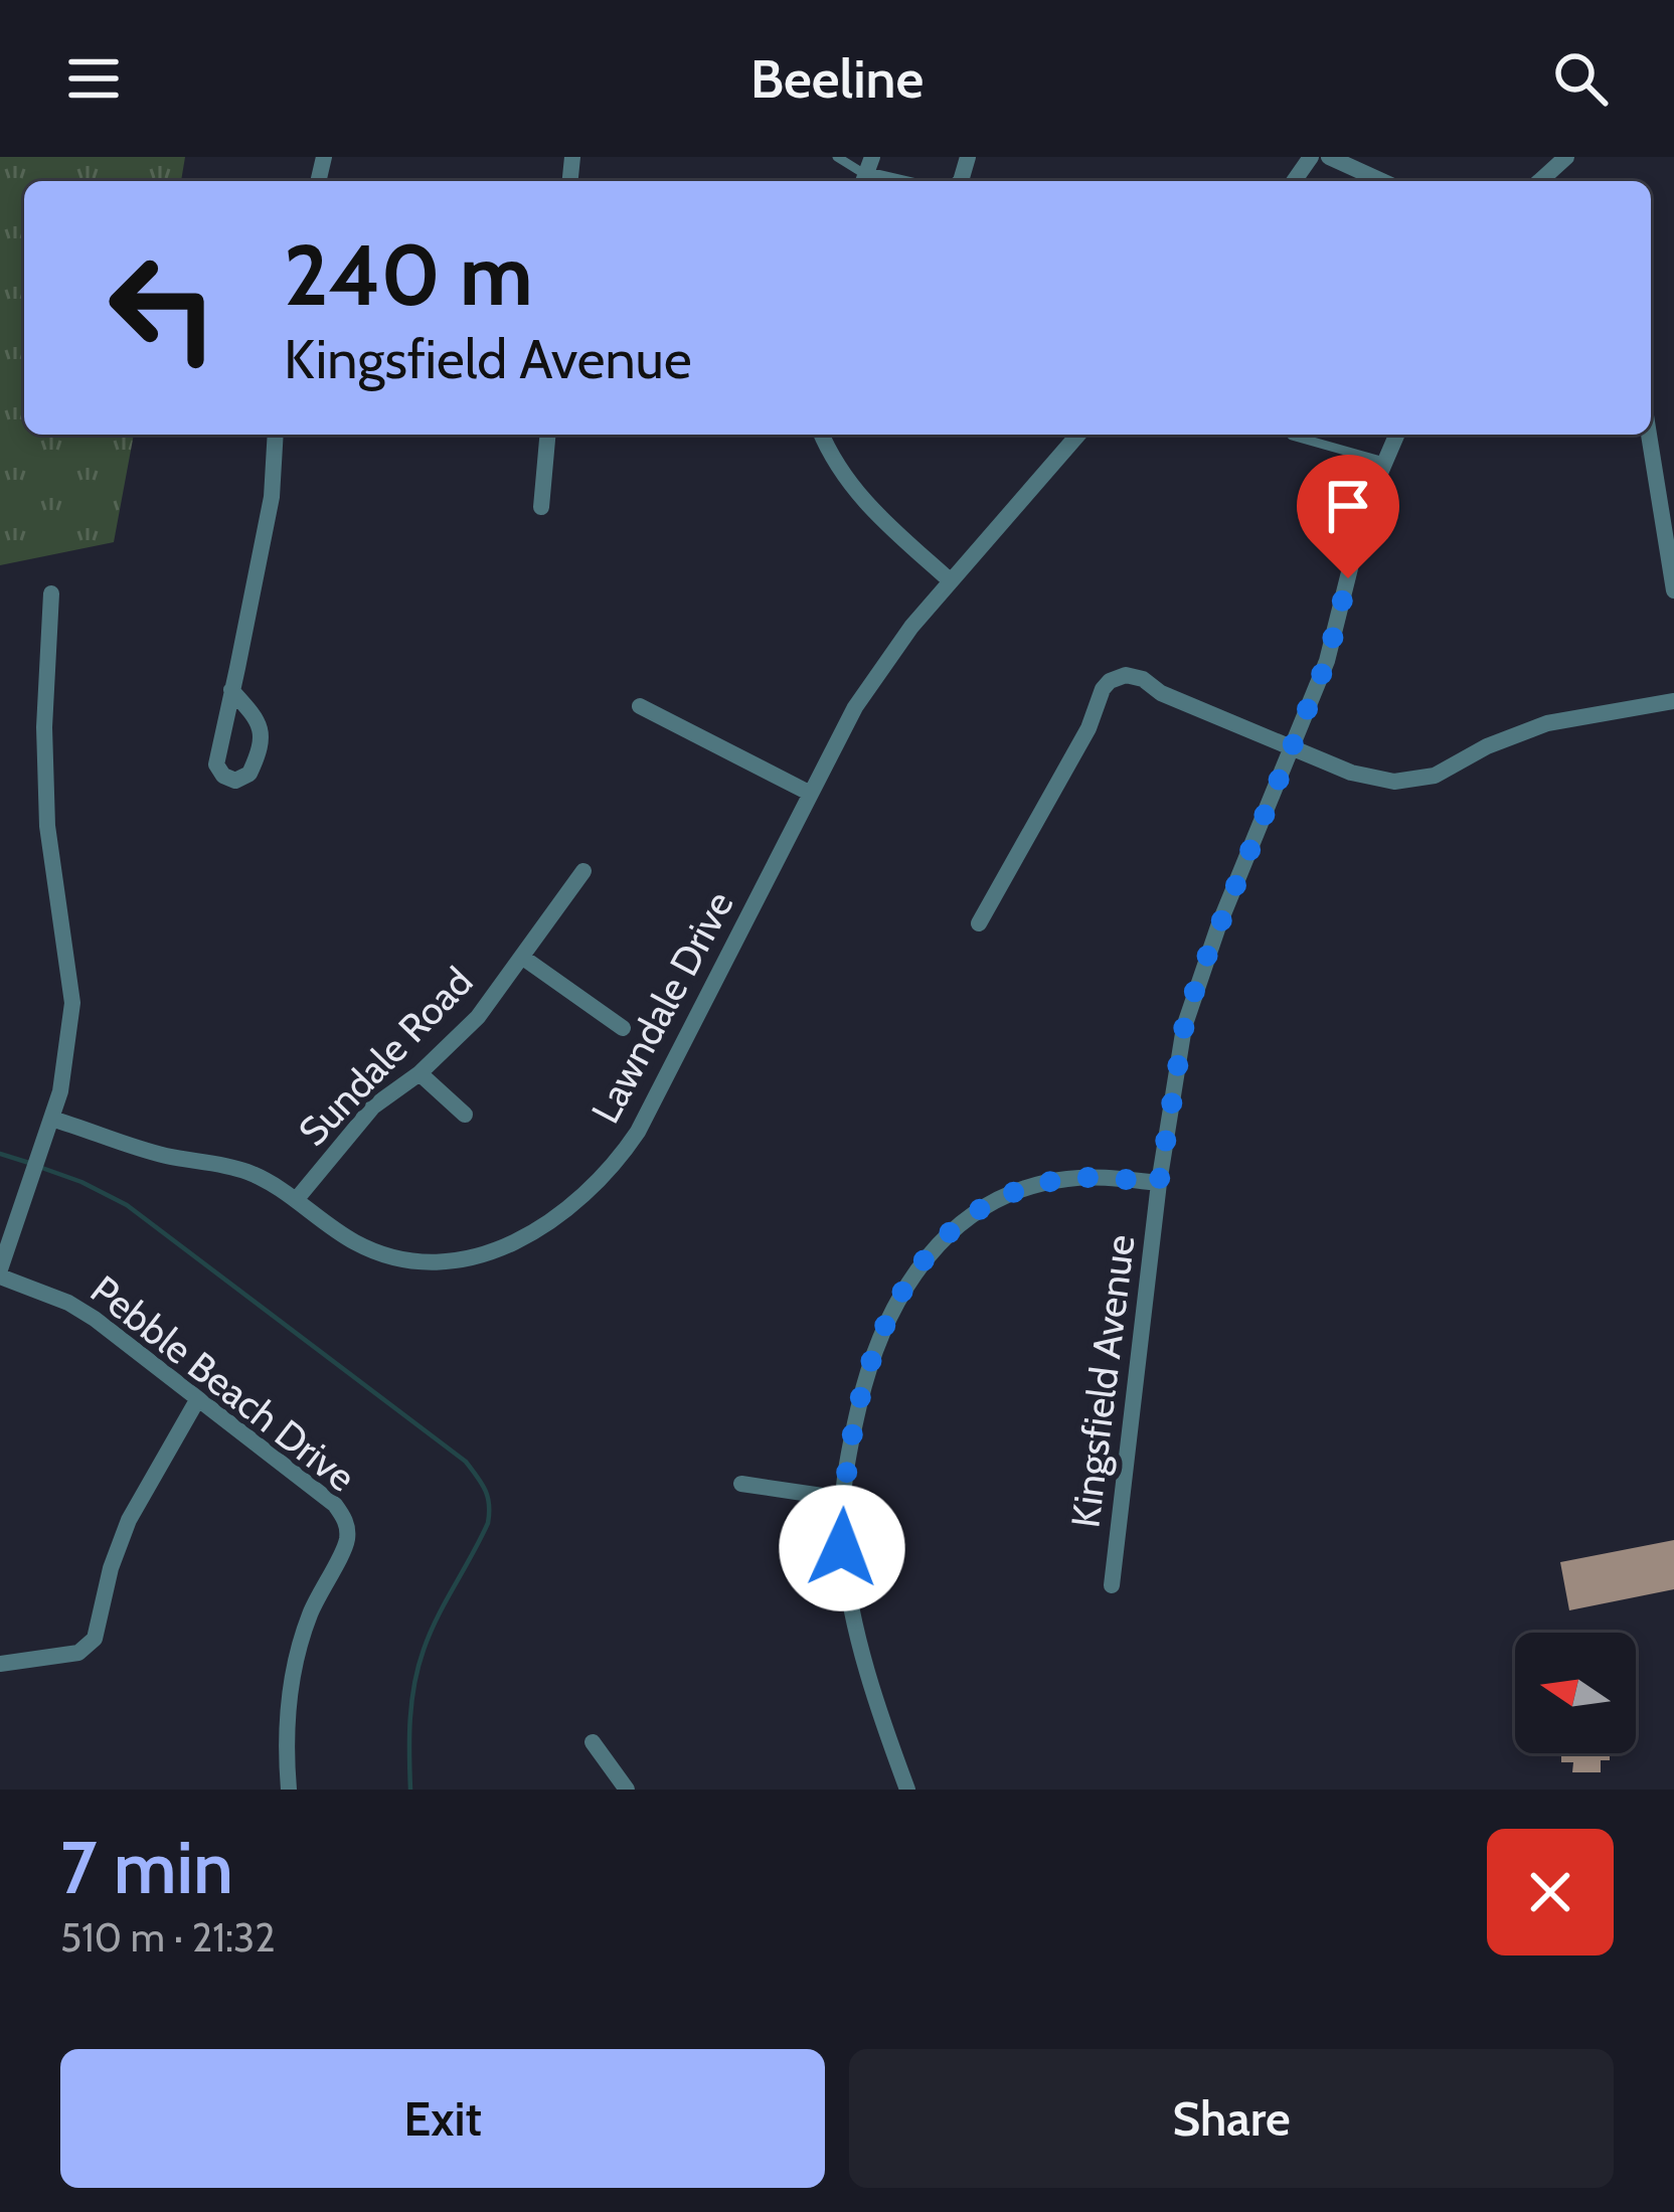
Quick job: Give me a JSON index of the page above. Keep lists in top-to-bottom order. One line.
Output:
{"streets":{"street":["Lawndale Drive","Sundale Road","Kingsfield Avenue","Pebble Beach Drive"]},"crossings":[["Lawndale Drive","Sundale Road"]],"north":"left","page":{"header":"Beeline","turn":["240 m","Kingsfield Avenue"],"heading":["7 min","510 m · 21:32"],"buttons":["Exit","Share"]}}
